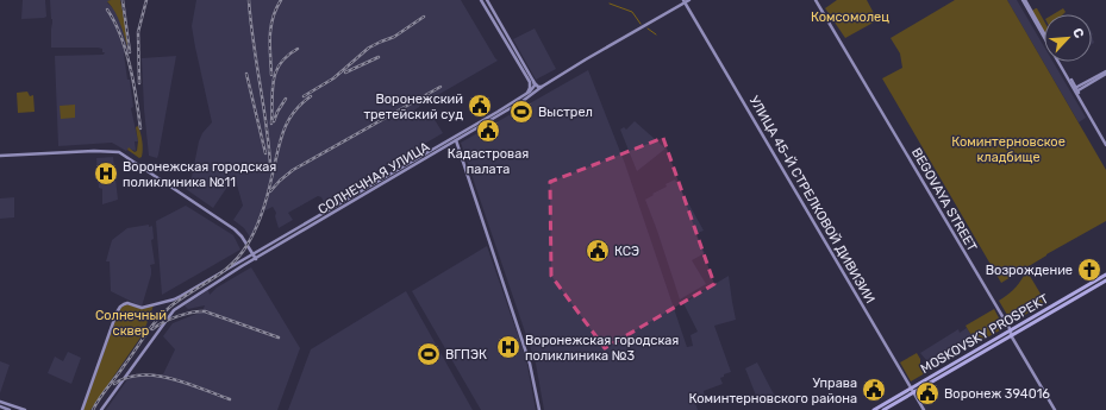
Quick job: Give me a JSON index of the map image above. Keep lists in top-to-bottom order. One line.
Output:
{"streets":{"main road":["СОЛНЕЧНАЯ УЛИЦА","УЛИЦА 45-Й СТРЕЛКОВОЙ ДИВИЗИИ","BEGOVAYA STREET","MOSKOVSKY PROSPEKT"]},"crossings":[["СОЛНЕЧНАЯ УЛИЦА","УЛИЦА 45-Й СТРЕЛКОВОЙ ДИВИЗИИ"],["УЛИЦА 45-Й СТРЕЛКОВОЙ ДИВИЗИИ","MOSKOVSKY PROSPEKT"],["BEGOVAYA STREET","MOSKOVSKY PROSPEKT"]],"parks":["Комсомолец","Коминтерновское кладбище","Солнечный сквер"],"places":{"public building":["Воронежский третейский суд","Кадастровая палата","КСЭ","Управа Коминтерновского района","Воронеж 394016"],"sports":["Выстрел","ВГПЭК"],"hospital":["Воронежская городская поликлиника №11","Воронежская городская поликлиника №3"],"church":["Возрождение"]},"north":"top right"}
